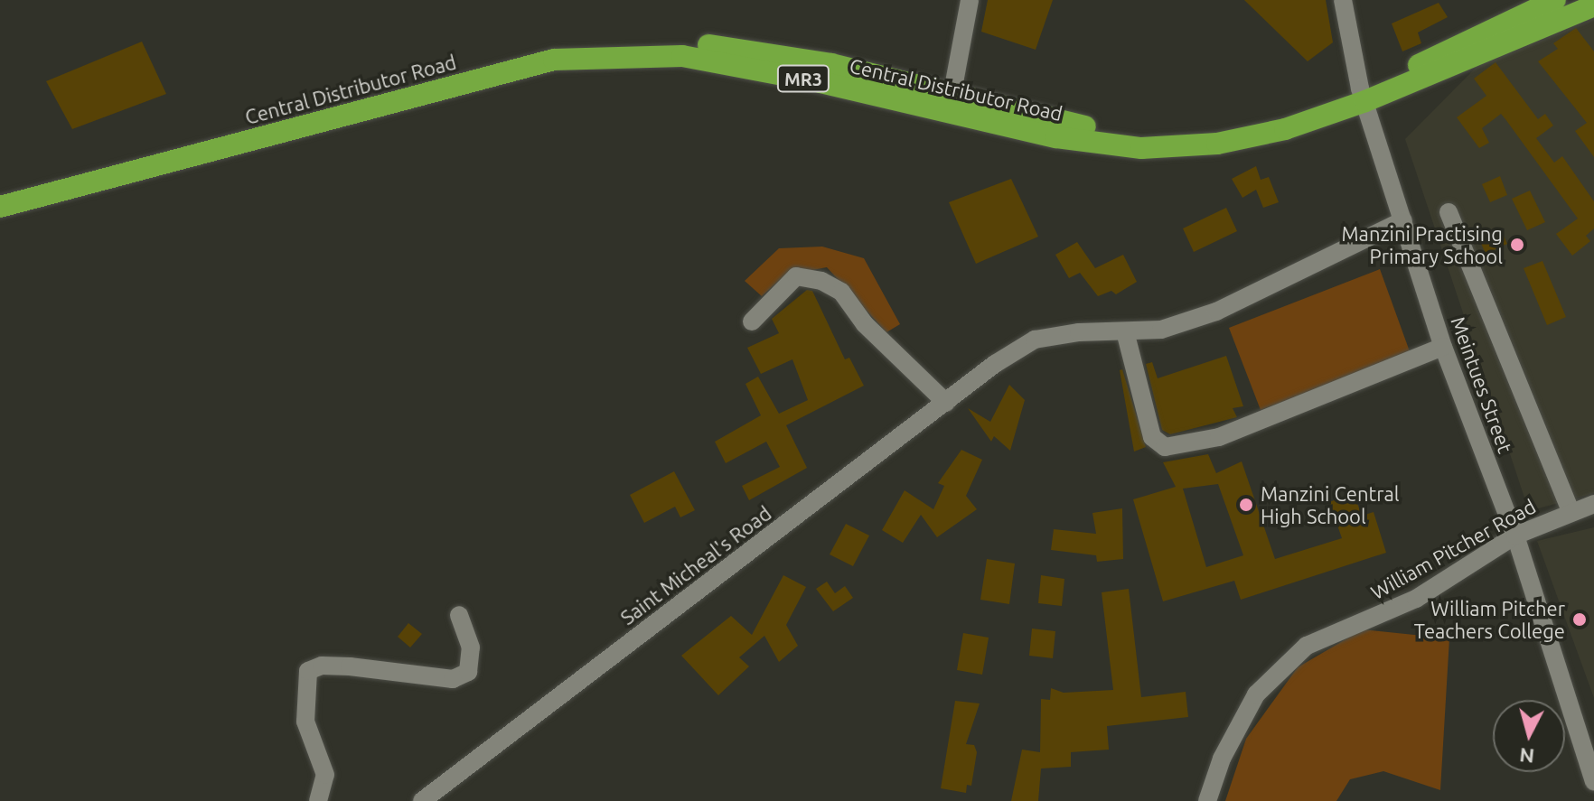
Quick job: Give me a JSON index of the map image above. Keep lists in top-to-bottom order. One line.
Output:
{"streets":{"highway":["MR3","Central Distributor Road"],"street":["Meintues Street","William Pitcher Road","Saint Micheal's Road"]},"crossings":[["Central Distributor Road","Meintues Street"],["Meintues Street","William Pitcher Road"],["Meintues Street","Saint Micheal's Road"]],"places":["Manzini Practising Primary School","Manzini Central High School","William Pitcher Teachers College"],"north":"bottom"}
